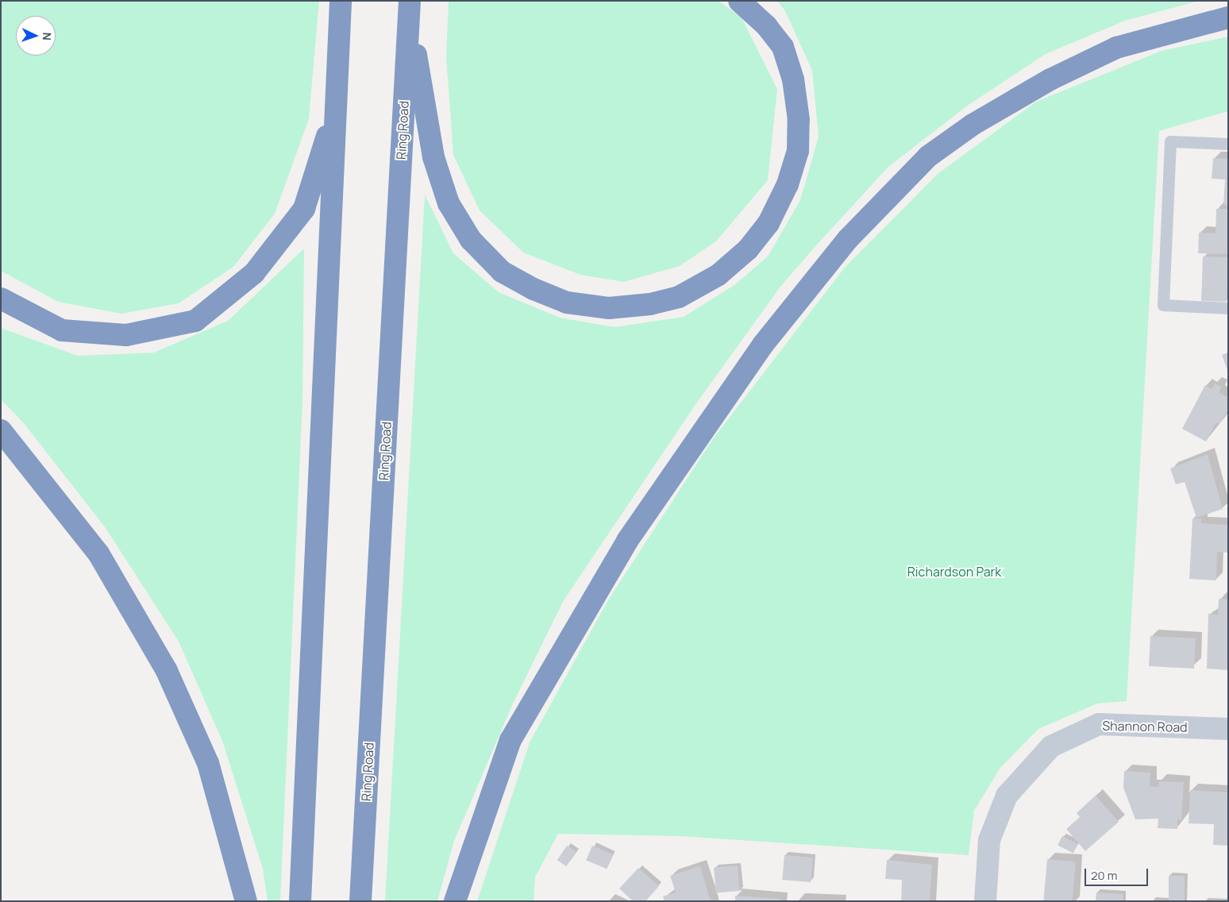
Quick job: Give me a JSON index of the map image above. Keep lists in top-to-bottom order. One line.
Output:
{"streets":{"highway":["Ring Road"],"street":["Shannon Road"]},"parks":["Richardson Park"],"scale_bar":"20 m","north":"right"}
